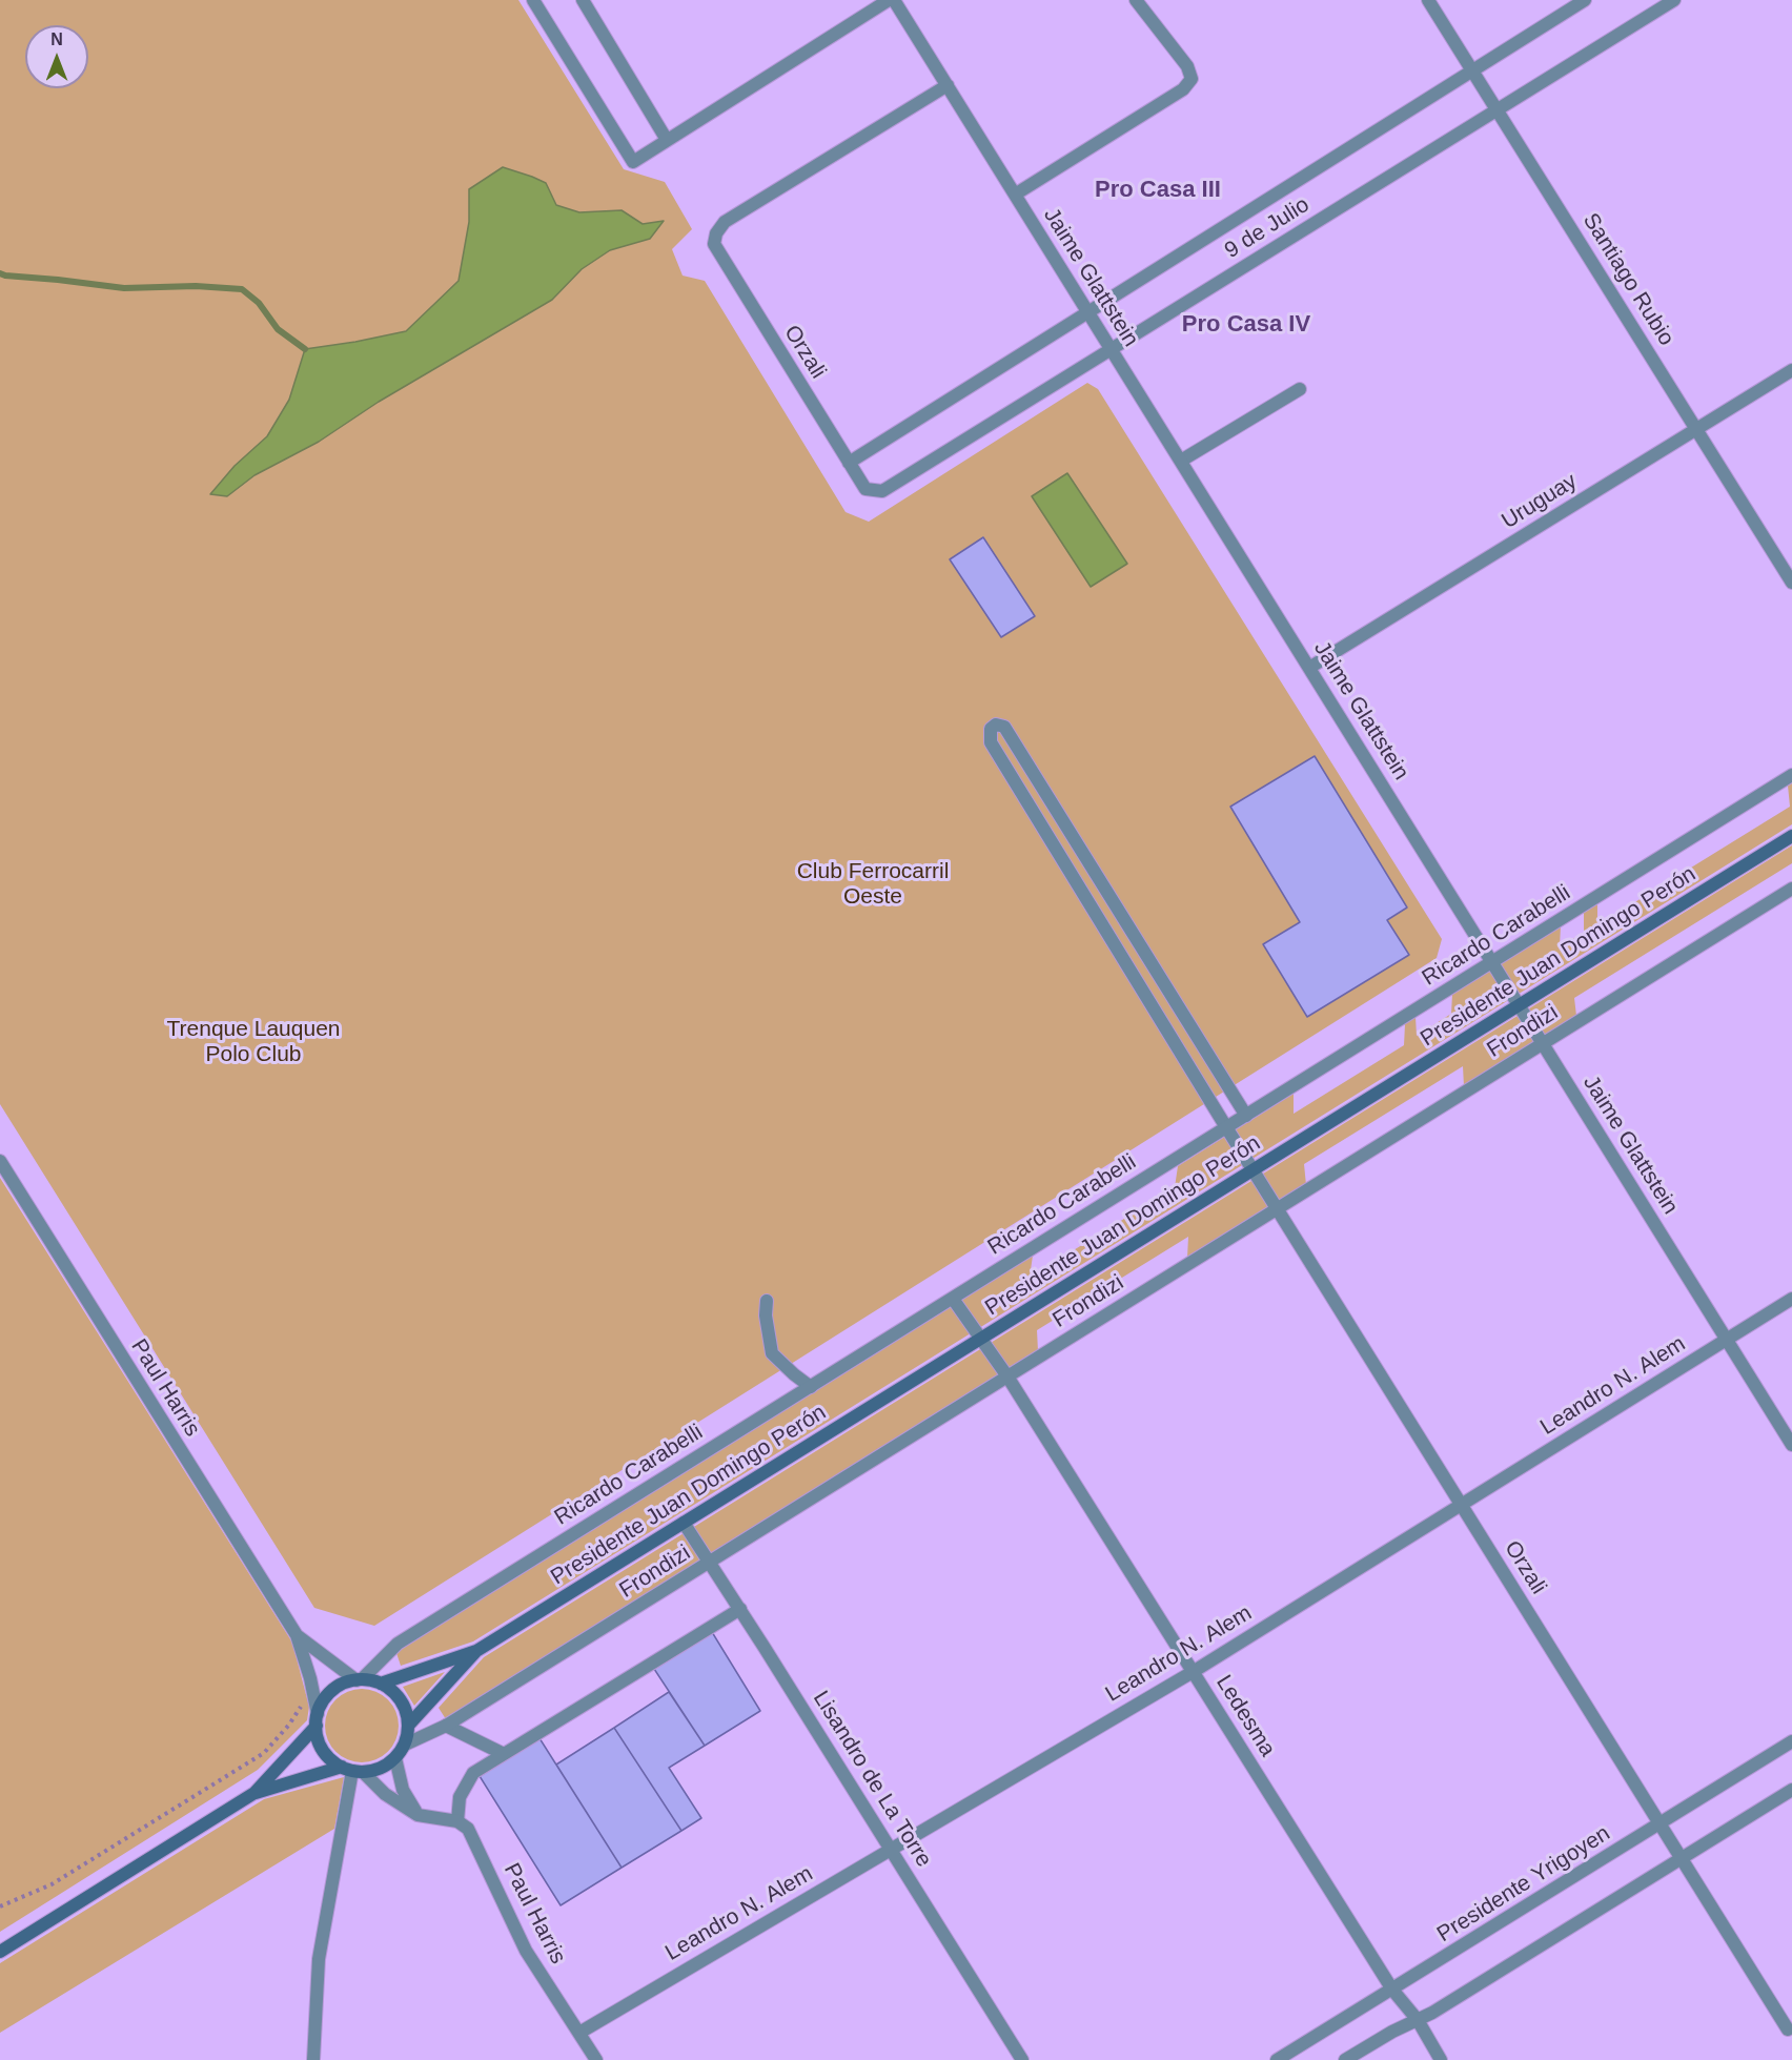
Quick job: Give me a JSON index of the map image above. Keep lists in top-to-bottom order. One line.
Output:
{"streets":{"main road":["Presidente Juan Domingo Perón"],"street":["9 de Julio","Jaime Glattstein","Santiago Rubio","Orzali","Uruguay","Ricardo Carabelli","Frondizi","Leandro N. Alem","Paul Harris","Ledesma","Lisandro de La Torre","Presidente Yrigoyen"]},"crossings":[["9 de Julio","Jaime Glattstein"],["9 de Julio","Santiago Rubio"],["9 de Julio","Orzali"],["Jaime Glattstein","Orzali"],["Jaime Glattstein","Uruguay"],["Jaime Glattstein","Ricardo Carabelli"],["Jaime Glattstein","Presidente Juan Domingo Perón"],["Jaime Glattstein","Frondizi"],["Jaime Glattstein","Leandro N. Alem"],["Santiago Rubio","Uruguay"],["Orzali","Ricardo Carabelli"],["Orzali","Presidente Juan Domingo Perón"],["Orzali","Frondizi"],["Orzali","Leandro N. Alem"],["Orzali","Presidente Yrigoyen"],["Ricardo Carabelli","Presidente Juan Domingo Perón"],["Ricardo Carabelli","Frondizi"],["Ricardo Carabelli","Paul Harris"],["Ricardo Carabelli","Ledesma"],["Presidente Juan Domingo Perón","Frondizi"],["Presidente Juan Domingo Perón","Paul Harris"],["Presidente Juan Domingo Perón","Ledesma"],["Presidente Juan Domingo Perón","Lisandro de La Torre"],["Frondizi","Paul Harris"],["Frondizi","Ledesma"],["Frondizi","Lisandro de La Torre"],["Leandro N. Alem","Paul Harris"],["Leandro N. Alem","Ledesma"],["Leandro N. Alem","Lisandro de La Torre"],["Ledesma","Presidente Yrigoyen"]],"districts":["Pro Casa III","Pro Casa IV"],"parks":["Club Ferrocarril Oeste","Trenque Lauquen Polo Club"],"north":"top"}
